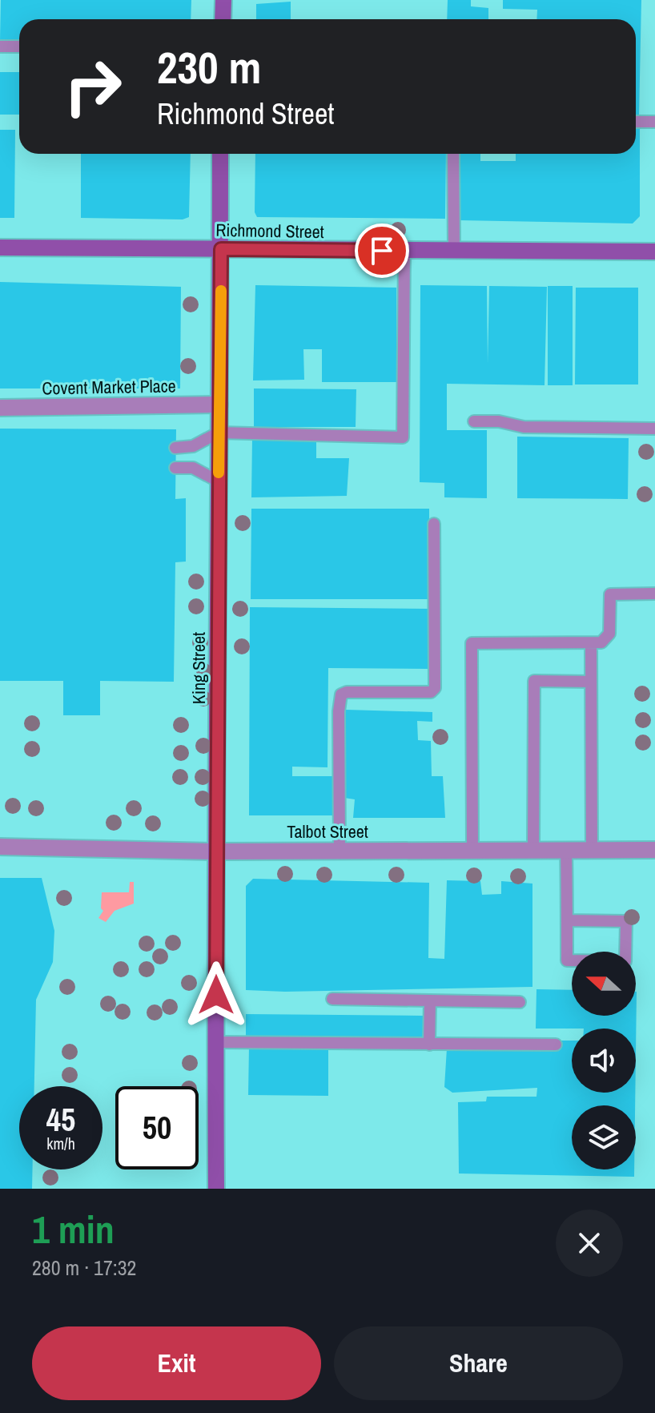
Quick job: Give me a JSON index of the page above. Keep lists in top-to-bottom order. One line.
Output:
{"streets":{"main road":["Richmond Street","King Street"],"street":["Covent Market Place","Talbot Street"]},"crossings":[["Richmond Street","King Street"],["Covent Market Place","King Street"],["King Street","Talbot Street"]],"north":"left","page":{"turn":["230 m","Richmond Street"],"speed":"45 km/h","limit":"50","heading":["1 min","280 m · 17:32"],"buttons":["Exit","Share"]}}
